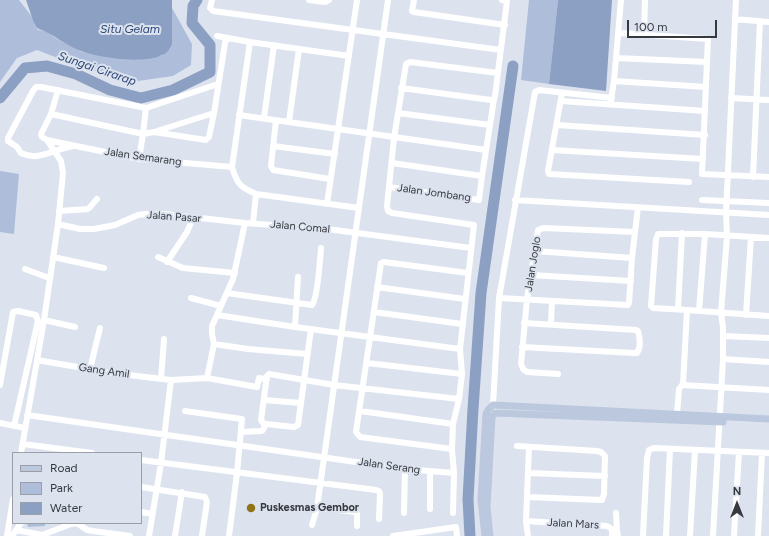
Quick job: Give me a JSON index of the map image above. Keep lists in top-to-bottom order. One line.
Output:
{"streets":{"street":["Jalan Semarang","Jalan Jombang","Jalan Pasar","Jalan Comal","Jalan Joglo","Gang Amil","Jalan Serang","Jalan Mars"]},"crossings":[["Jalan Pasar","Jalan Comal"]],"water":["Situ Gelam","Sungai Cirarap"],"places":["Puskesmas Gembor"],"legend":["Road","Park","Water"],"scale_bar":"100 m","north":"top"}
